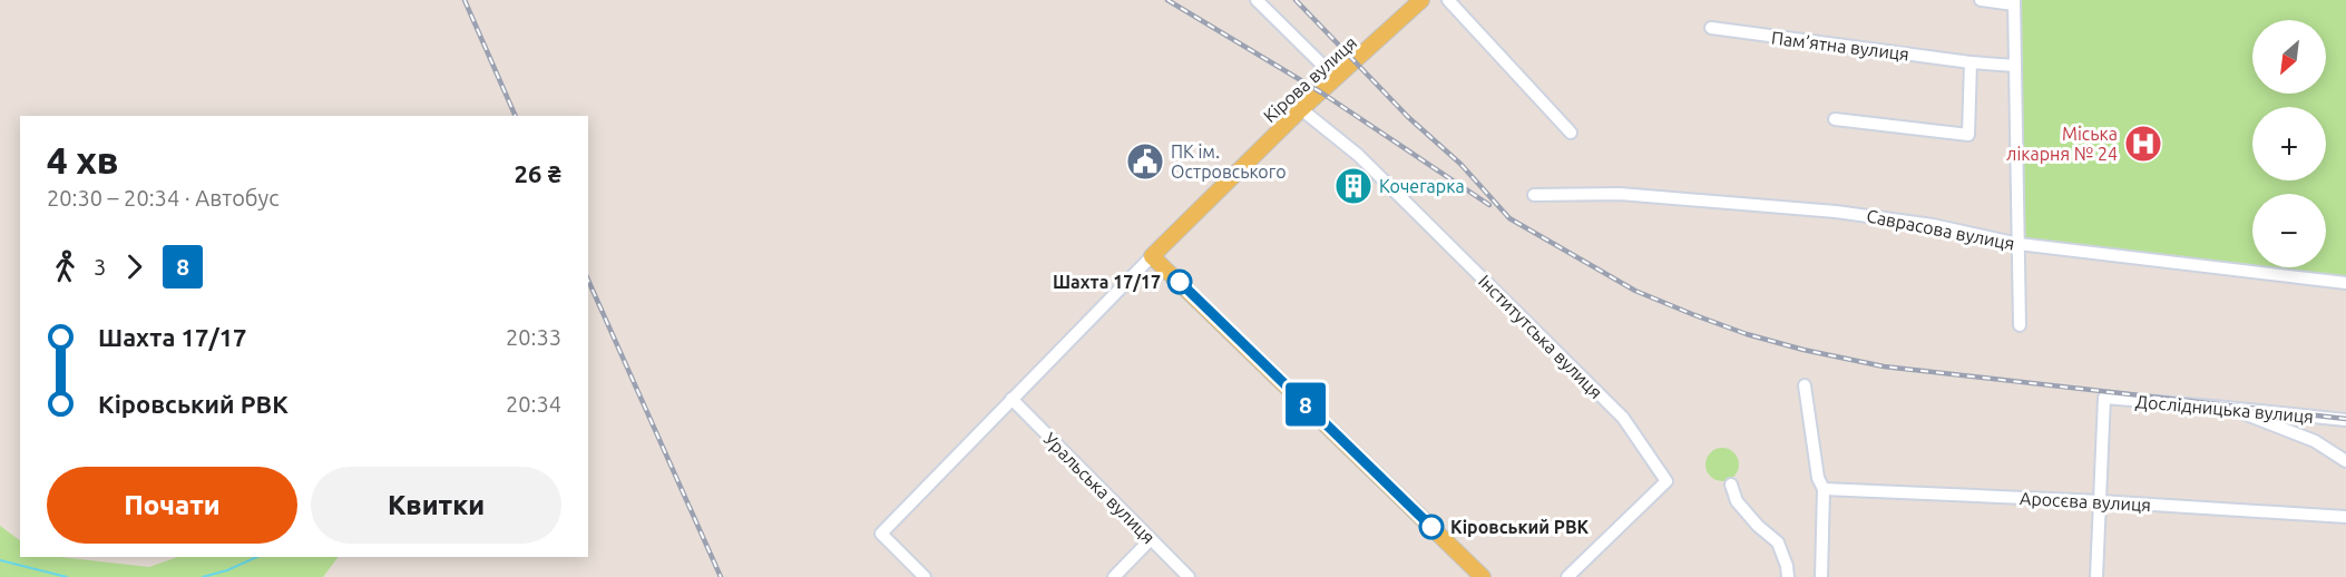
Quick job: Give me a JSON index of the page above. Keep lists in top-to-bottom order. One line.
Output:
{"streets":{"main road":["Кірова вулиця"],"street":["Пам’ятна вулиця","Саврасова вулиця","Інститутська вулиця","Дослідницька вулиця","Уральська вулиця","Аросєва вулиця"]},"crossings":[["Кірова вулиця","Інститутська вулиця"],["Дослідницька вулиця","Аросєва вулиця"]],"places":{"hospital":["Міська лікарня № 24"],"public building":["ПК ім. Островського"],"building":["Кочегарка"],"other":["Шахта 17/17","Кіровський РВК"]},"lines":["bus line 8"],"north":"bottom left","page":{"on_map":"8","map_buttons":["+","−"],"heading":["4 хв","20:30 – 20:34 · Автобус","26 ₴"],"legs":["3","8"],"list":[{"name":"Шахта 17/17","value":"20:33"},{"name":"Кіровський РВК","value":"20:34"}],"buttons":["Почати","Квитки"]}}
